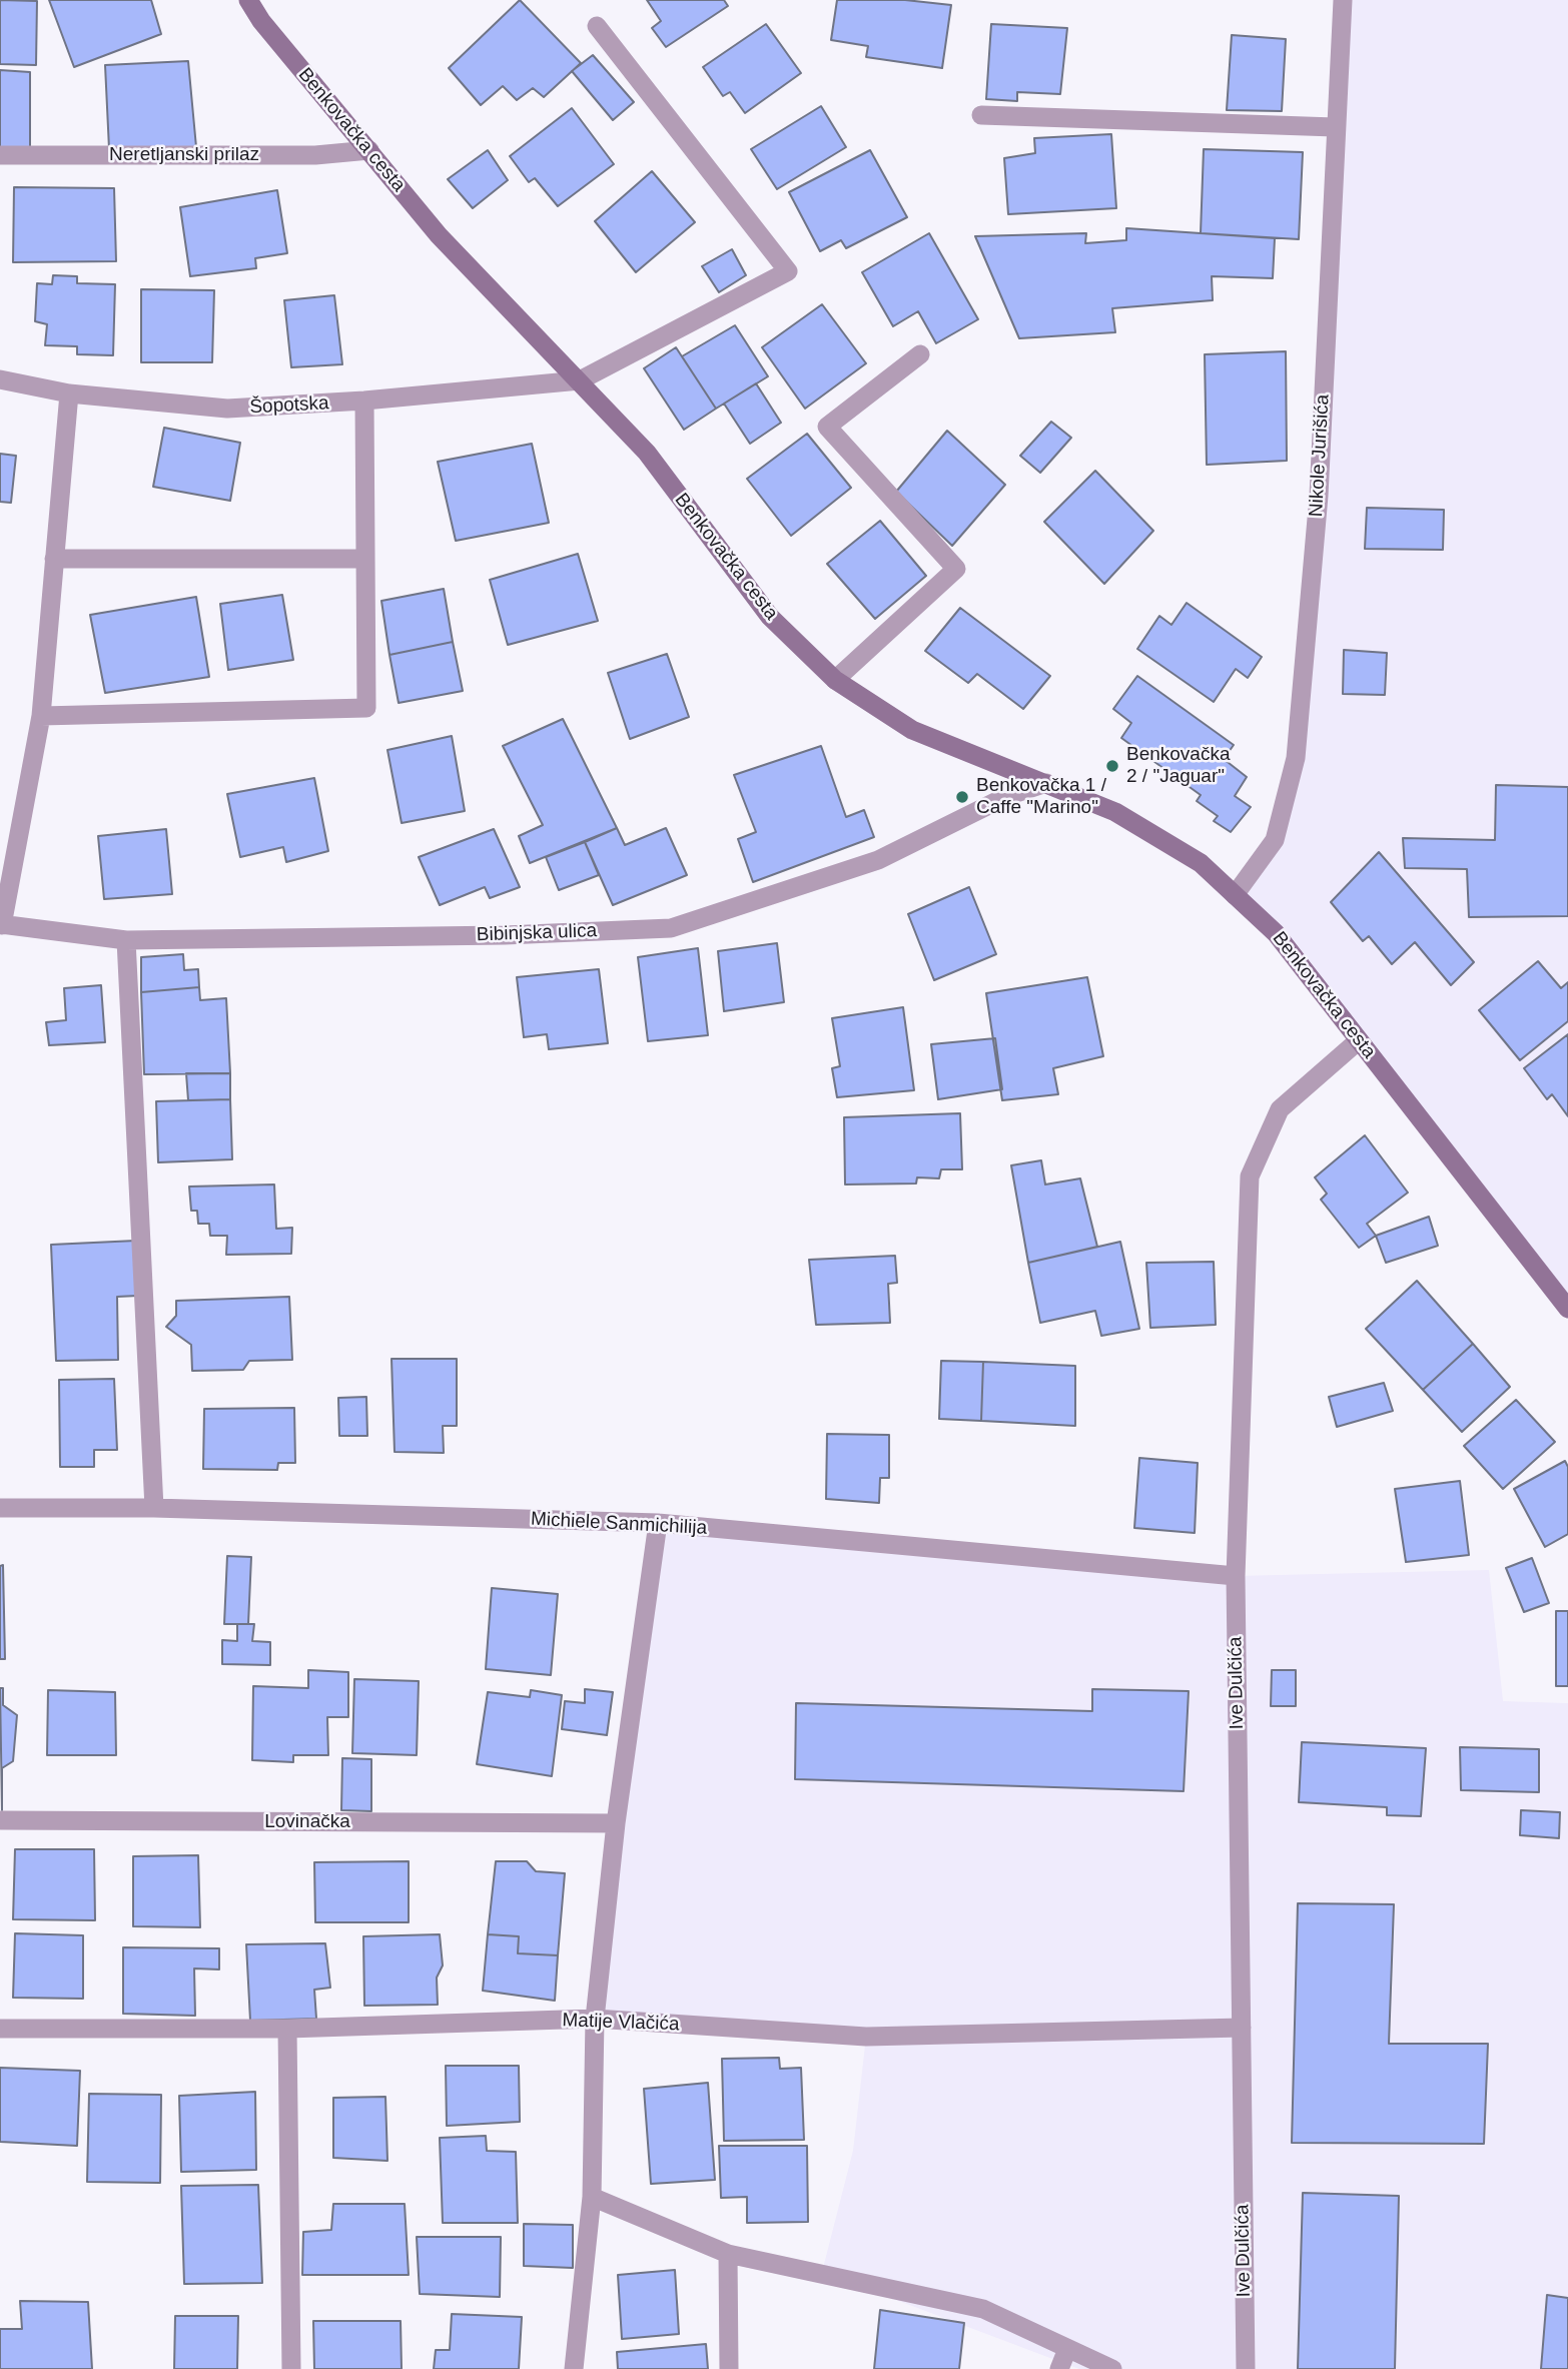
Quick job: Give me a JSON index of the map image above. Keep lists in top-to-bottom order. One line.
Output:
{"streets":{"main road":["Benkovačka cesta"],"street":["Neretljanski prilaz","Šopotska","Nikole Jurišića","Bibinjska ulica","Michiele Sanmichilija","Ive Dulčića","Lovinačka","Matije Vlačića"]},"crossings":[["Benkovačka cesta","Neretljanski prilaz"],["Benkovačka cesta","Šopotska"],["Benkovačka cesta","Nikole Jurišića"],["Benkovačka cesta","Bibinjska ulica"],["Benkovačka cesta","Ive Dulčića"],["Michiele Sanmichilija","Ive Dulčića"],["Ive Dulčića","Matije Vlačića"]],"places":["Benkovačka 2 / \"Jaguar\"","Benkovačka 1 / Caffe \"Marino\""]}
